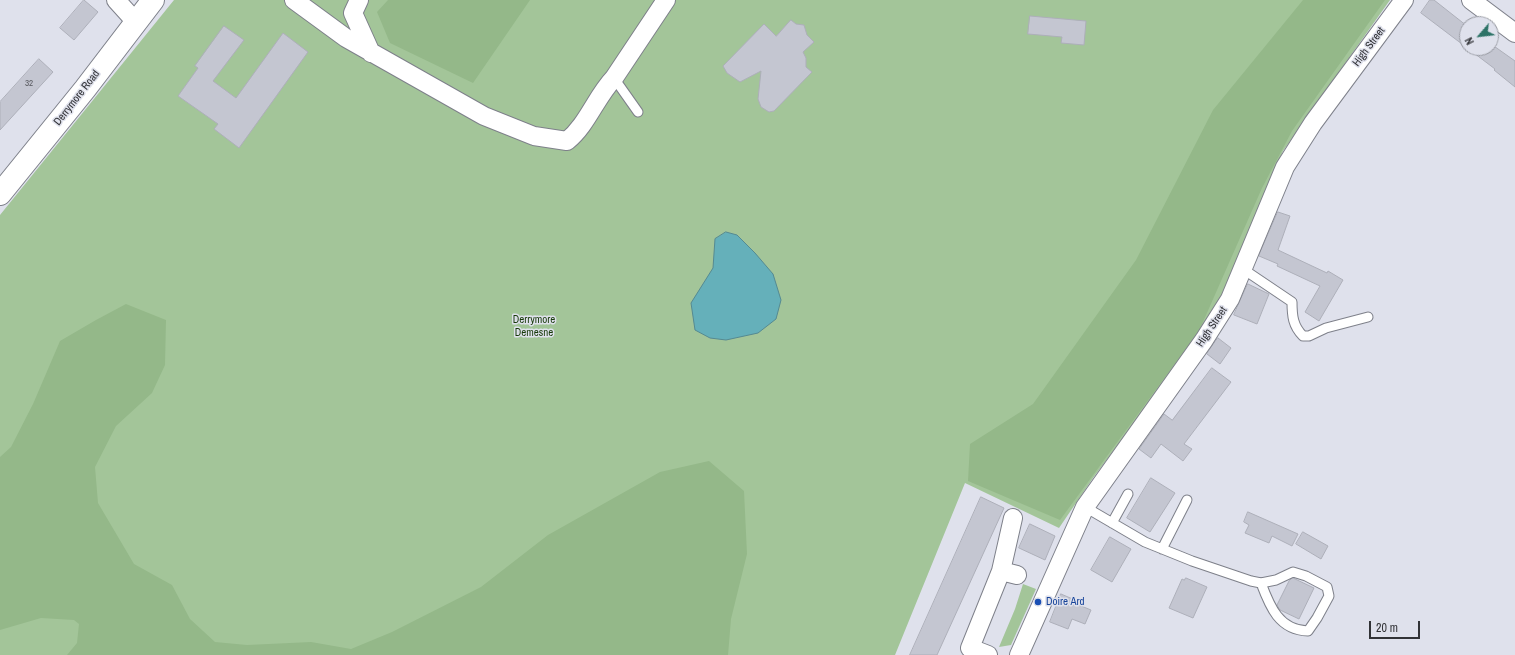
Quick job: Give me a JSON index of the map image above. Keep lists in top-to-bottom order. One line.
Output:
{"streets":{"main road":["Derrymore Road"],"street":["High Street"]},"parks":["Derrymore Demesne"],"places":["Doire Ard"],"house_numbers":["32"],"scale_bar":"20 m","north":"bottom left"}
